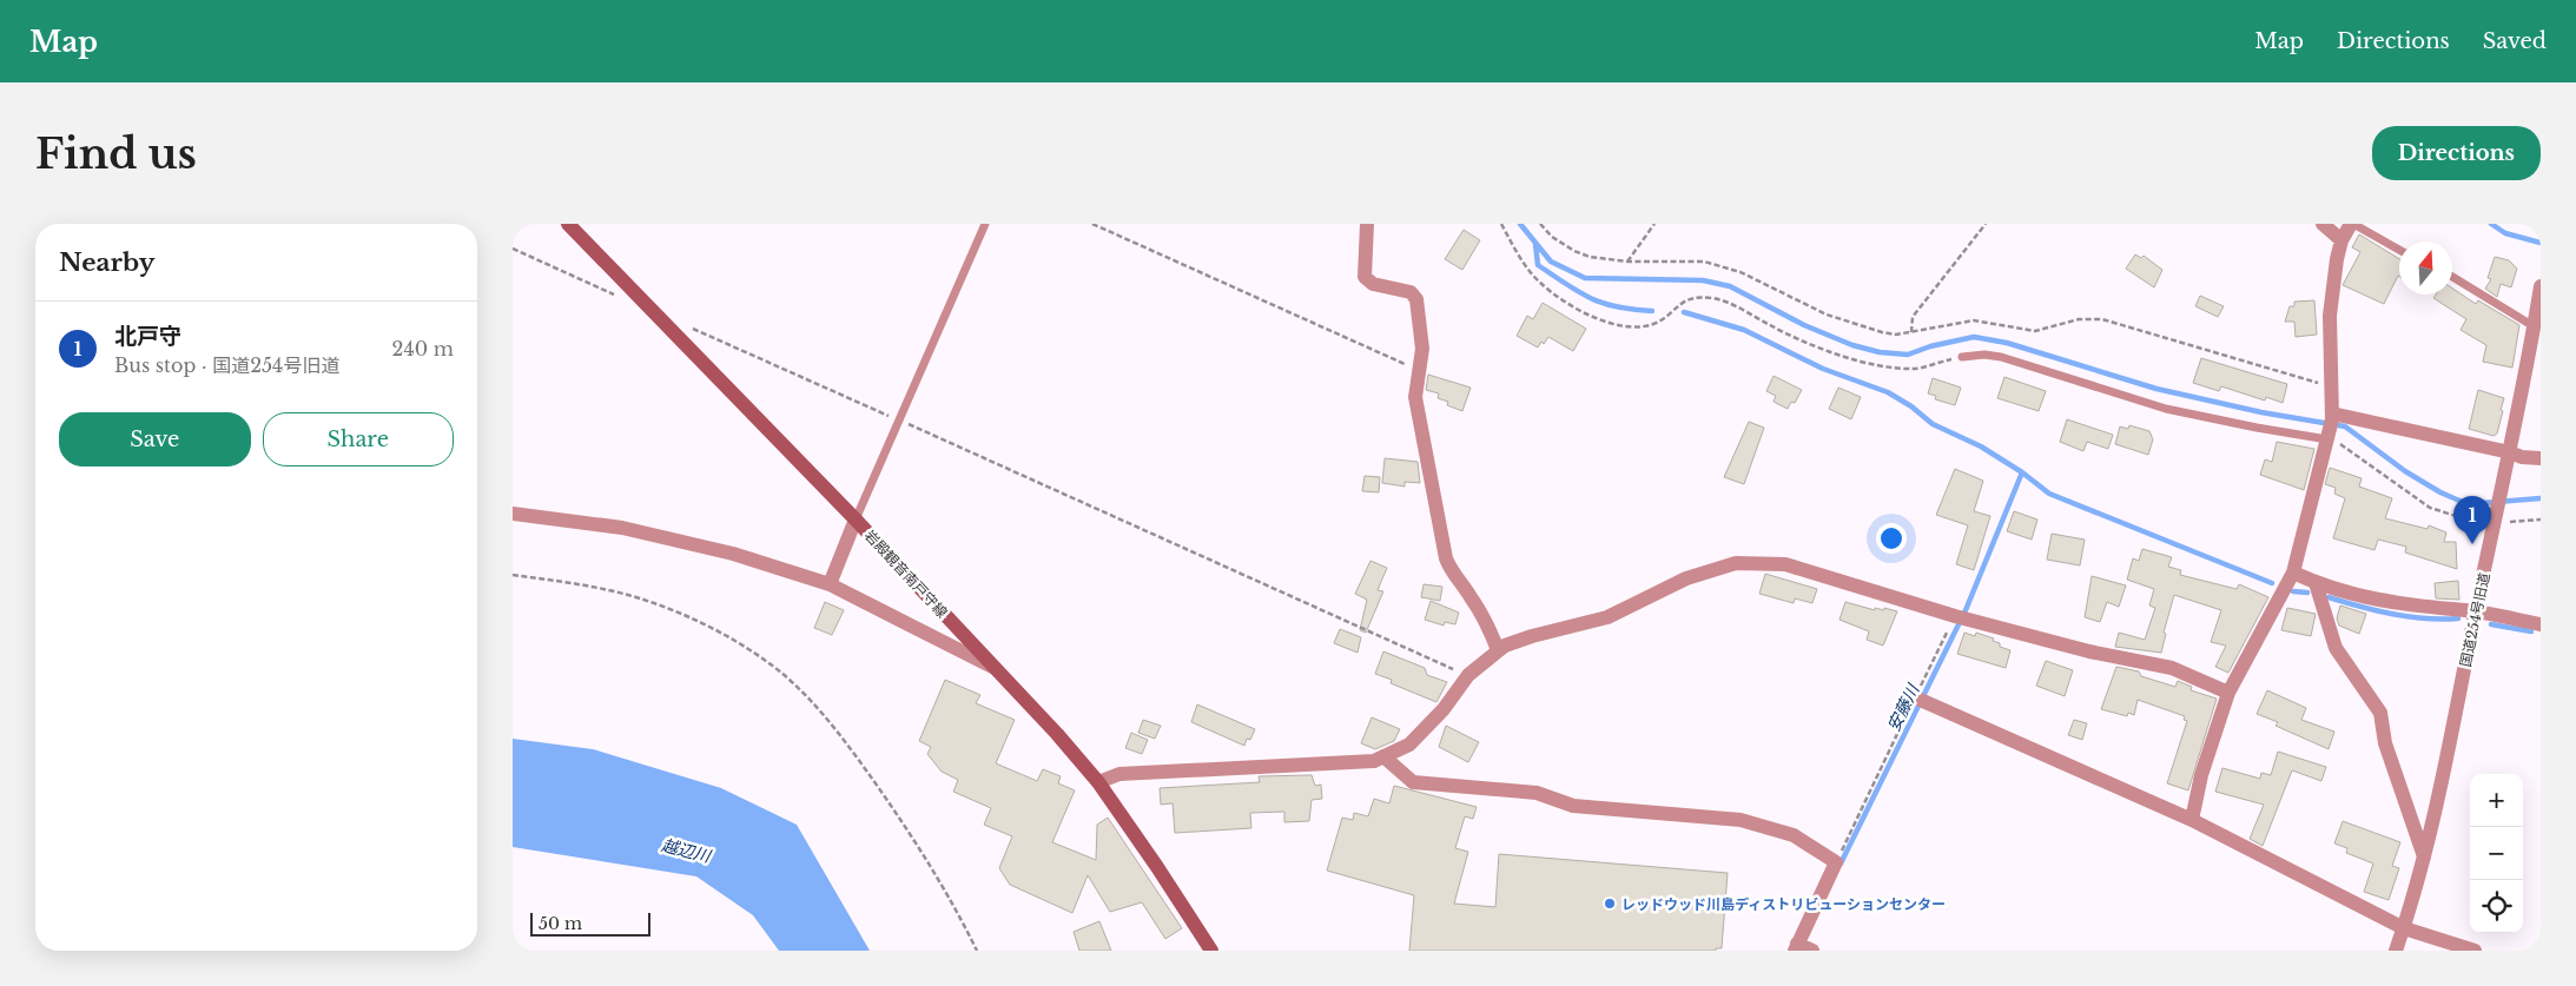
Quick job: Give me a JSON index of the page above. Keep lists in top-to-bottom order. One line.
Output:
{"streets":{"main road":["岩殿観音南戸守線"],"street":["国道254号旧道"]},"water":["安藤川","越辺川"],"places":["レッドウッド川島ディストリビューションセンター"],"scale_bar":"50 m","north":"top","page":{"header":"Map","nav":["Map","Directions","Saved"],"buttons":["Directions",["Save","Share"]],"title":"Find us","heading":"Nearby","list":[{"mark":"1","name":"北戸守","note":"Bus stop · 国道254号旧道","value":"240 m"}],"pins":"1","map_buttons":["+","−"],"scale":"50 m"}}
